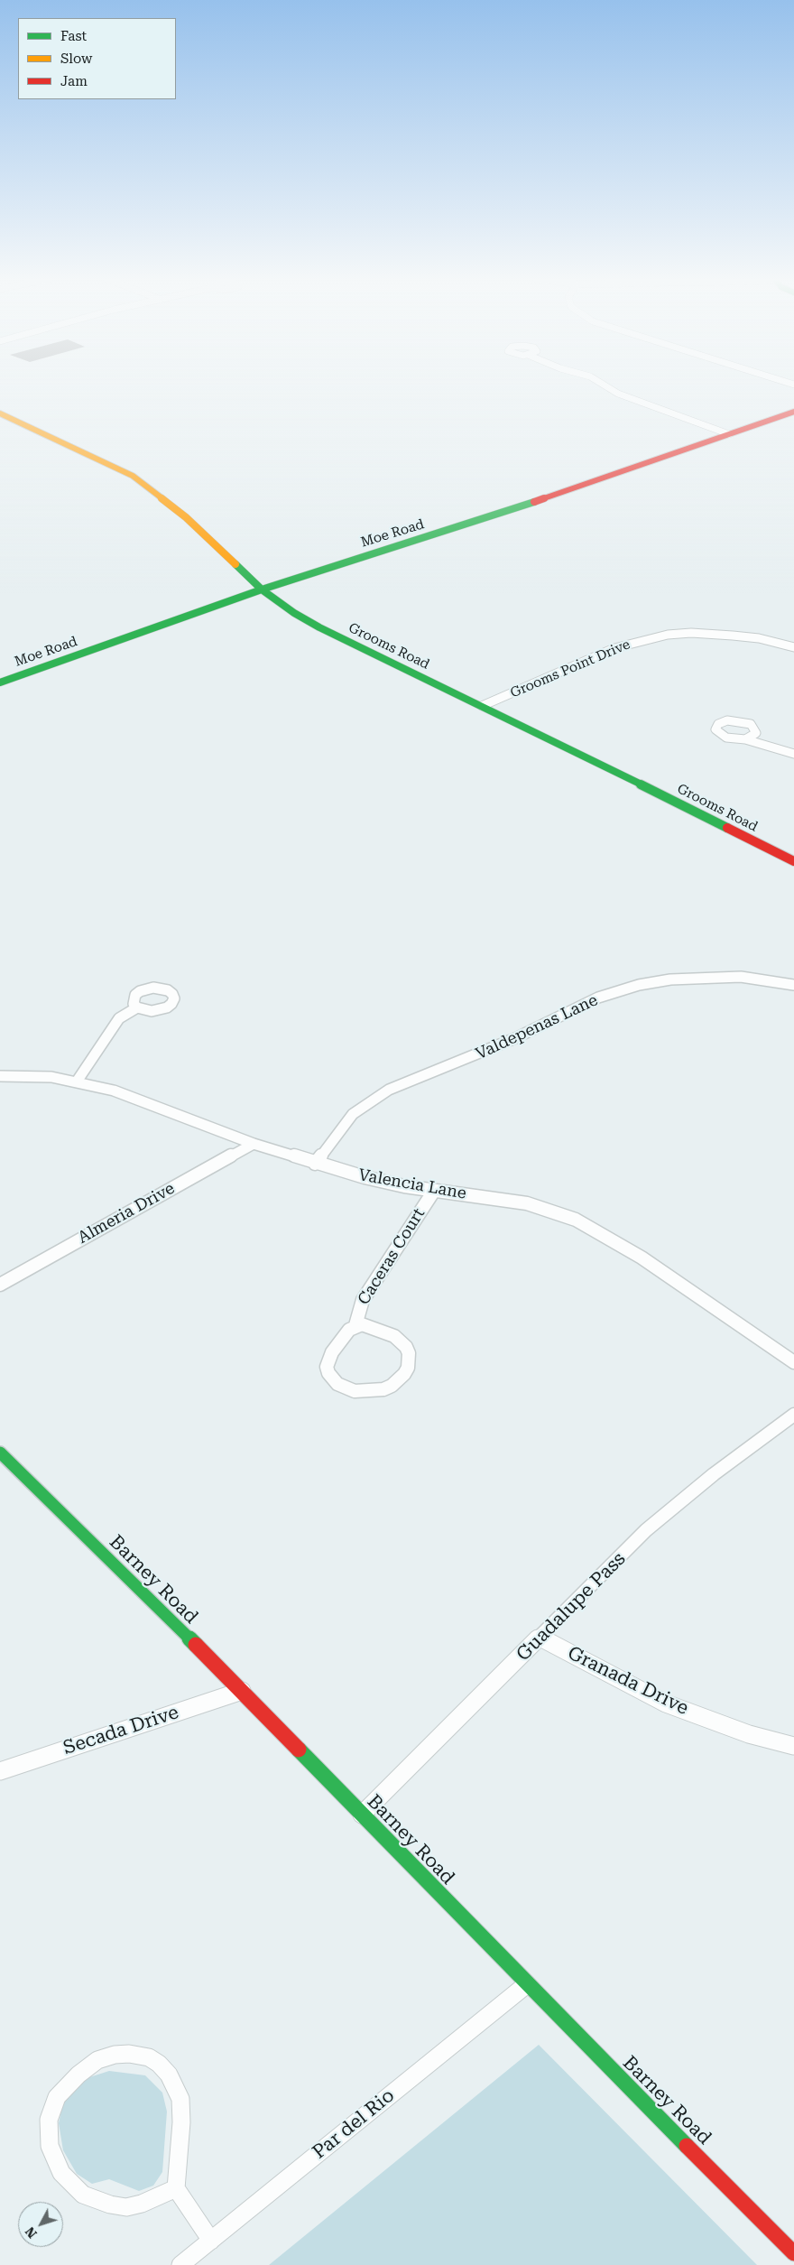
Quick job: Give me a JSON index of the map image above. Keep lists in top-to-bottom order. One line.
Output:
{"streets":{"street":["Moe Road","Grooms Road","Grooms Point Drive","Valdepenas Lane","Valencia Lane","Almeria Drive","Caceras Court","Barney Road","Guadalupe Pass","Granada Drive","Secada Drive","Par del Rio"]},"crossings":[["Moe Road","Grooms Road"],["Grooms Road","Grooms Point Drive"],["Valdepenas Lane","Valencia Lane"],["Valencia Lane","Almeria Drive"],["Valencia Lane","Caceras Court"],["Barney Road","Guadalupe Pass"],["Barney Road","Secada Drive"],["Barney Road","Par del Rio"],["Guadalupe Pass","Granada Drive"]],"legend":["Fast","Slow","Jam"],"north":"bottom left"}
